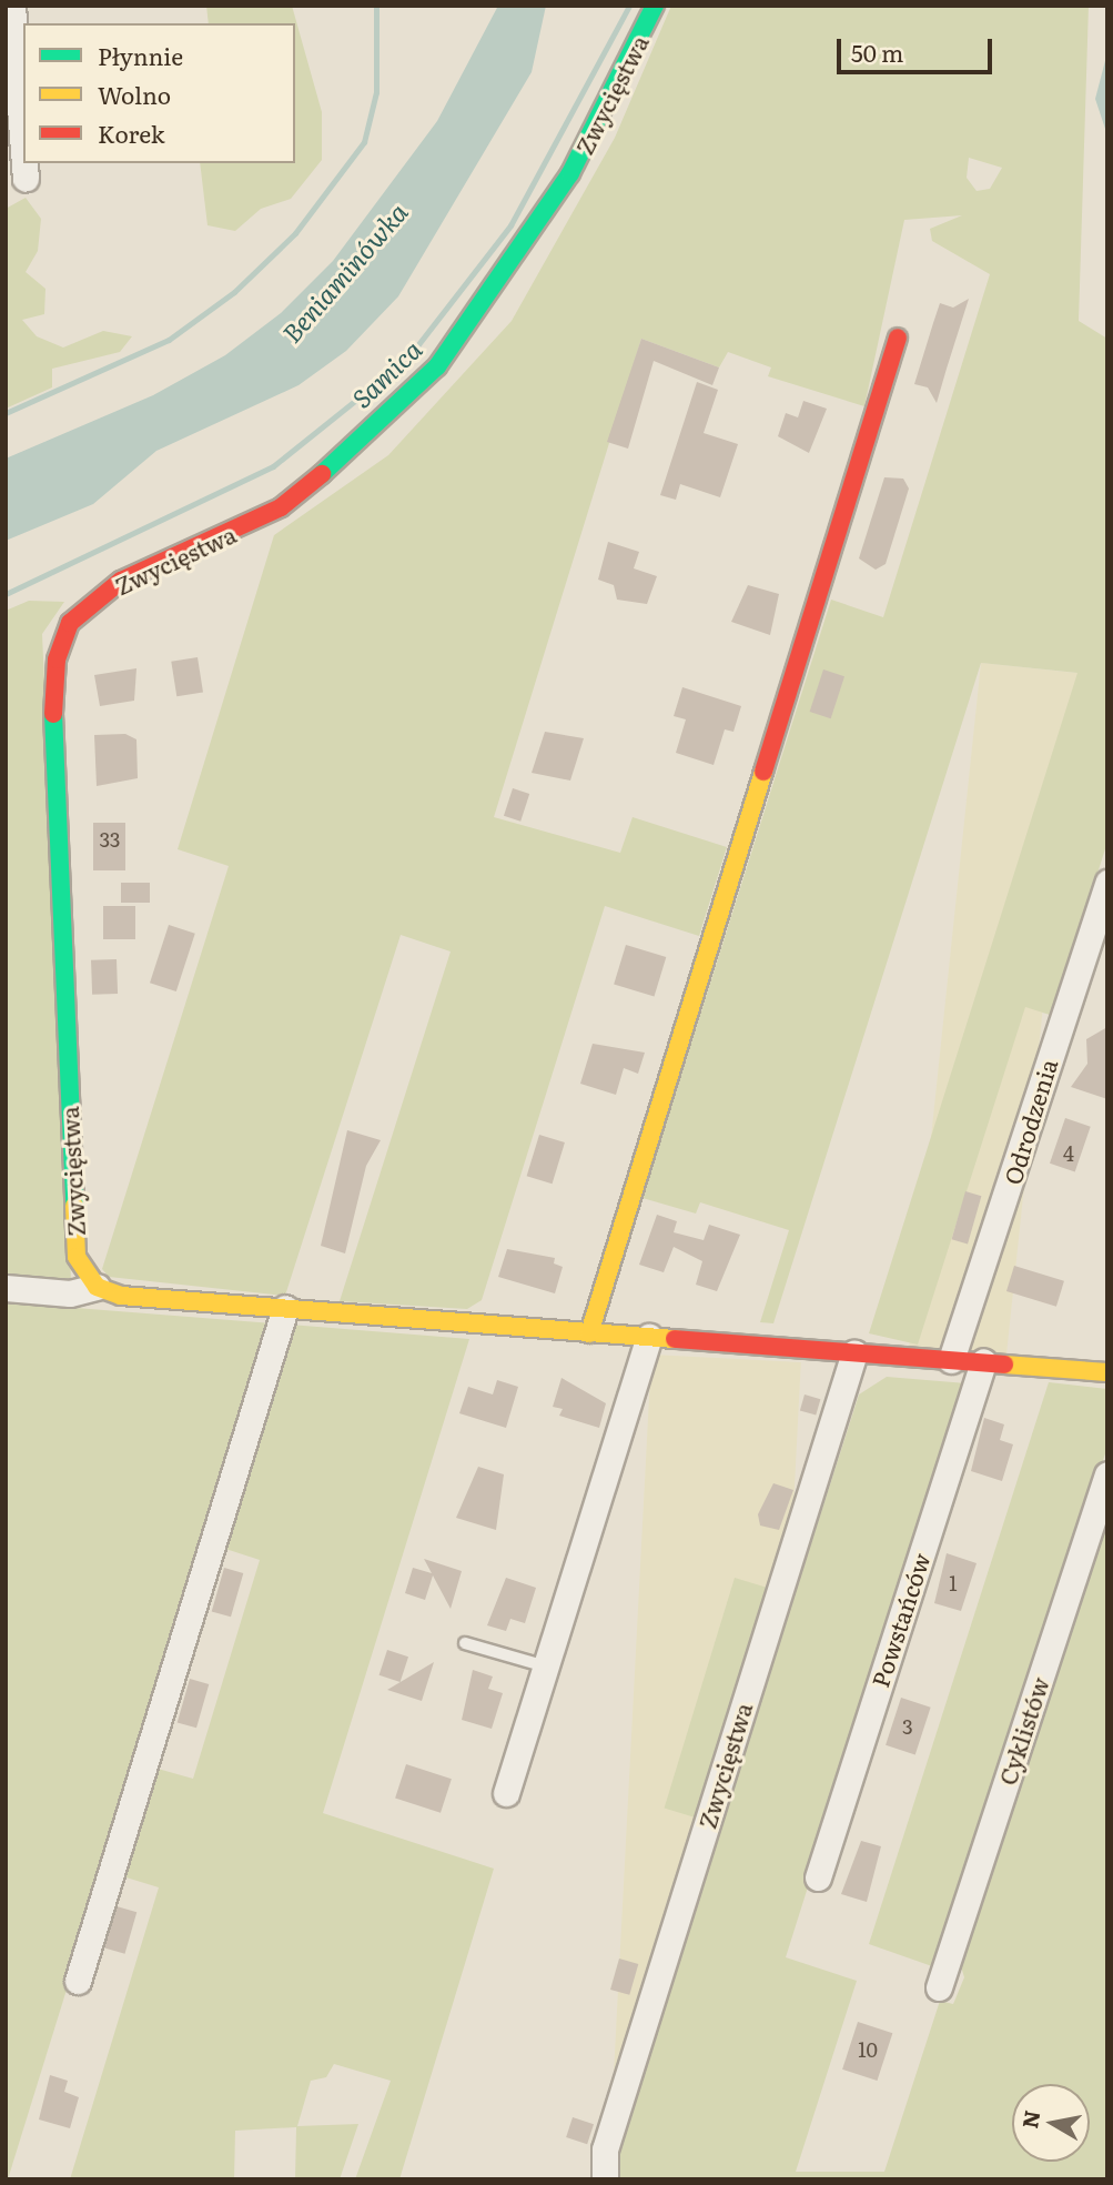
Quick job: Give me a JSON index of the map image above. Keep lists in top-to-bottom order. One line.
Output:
{"streets":{"street":["Zwycięstwa","Odrodzenia","Powstańców","Cyklistów"]},"water":["Beniaminówka","Samica"],"house_numbers":["33","4","1","3","10"],"legend":["Płynnie","Wolno","Korek"],"scale_bar":"50 m","north":"left"}
